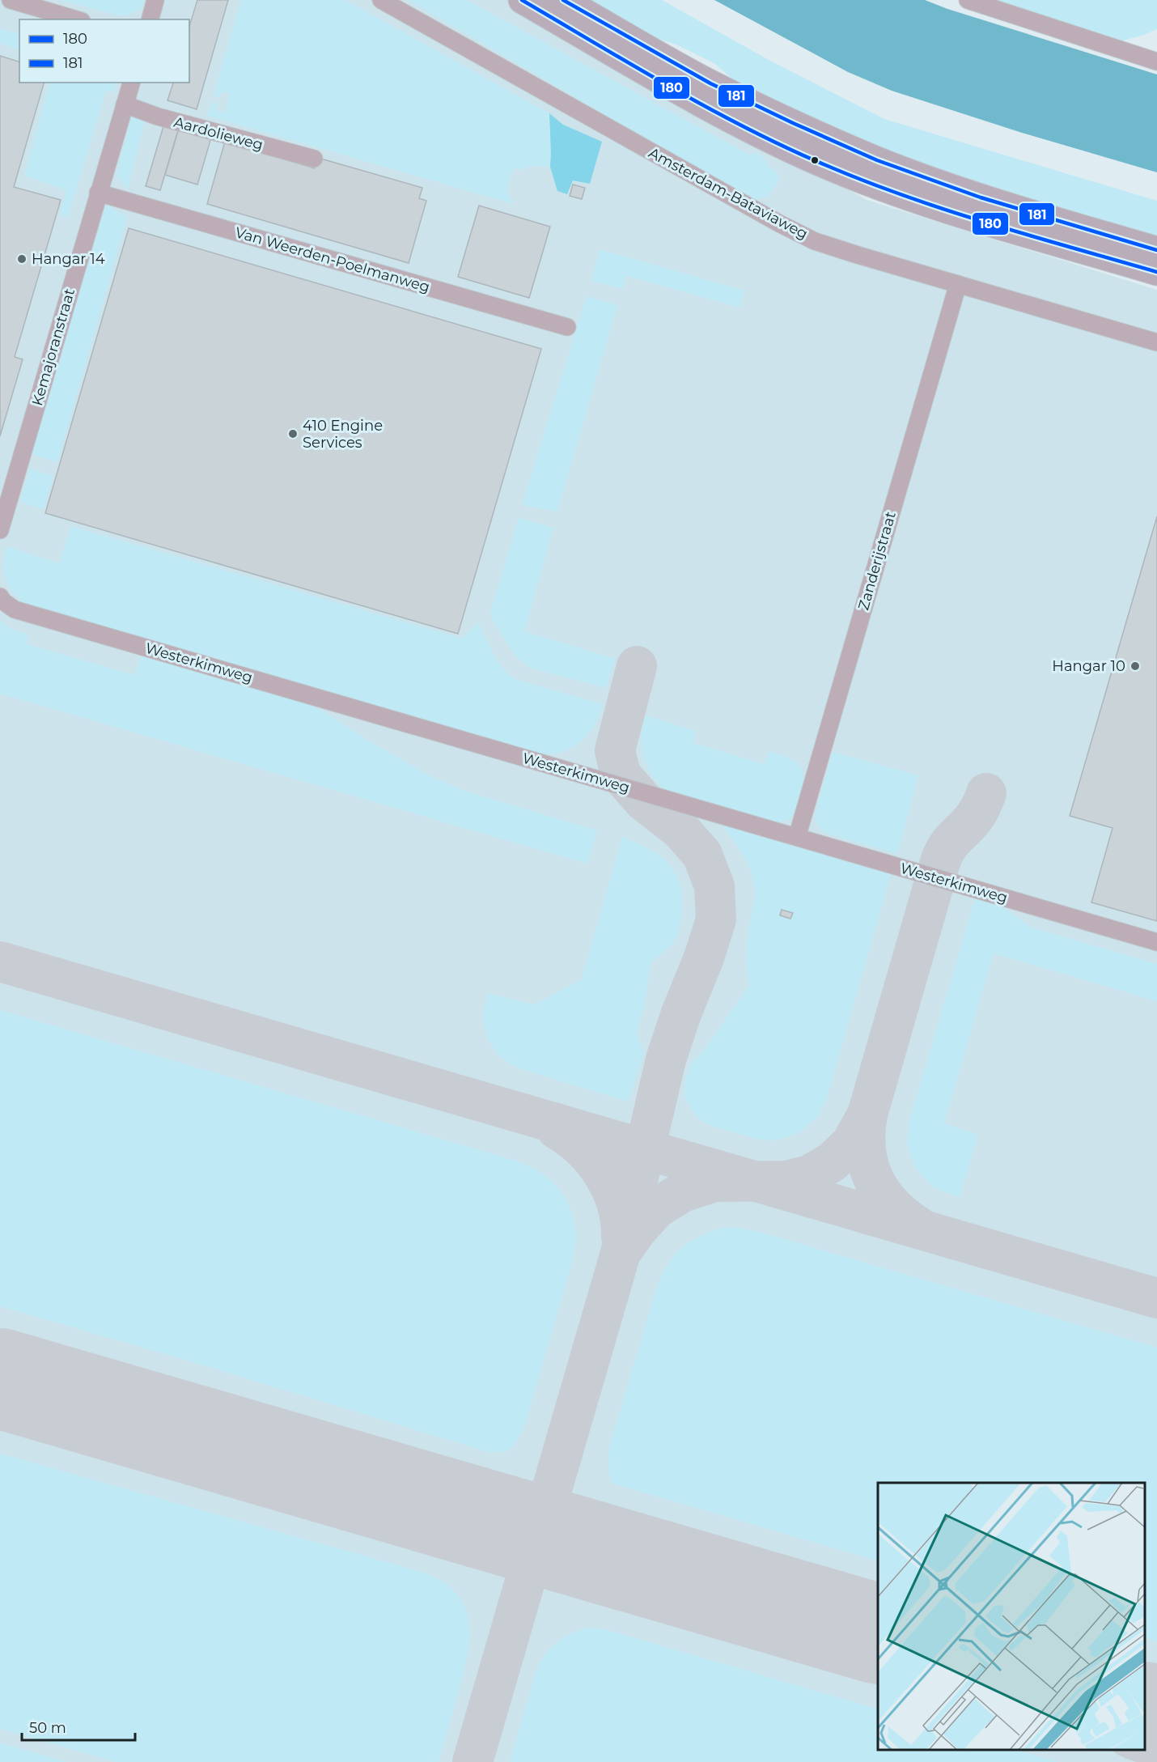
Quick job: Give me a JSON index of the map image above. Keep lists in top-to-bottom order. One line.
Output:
{"streets":{"street":["Aardolieweg","Amsterdam-Bataviaweg","Van Weerden-Poelmanweg","Kemajoranstraat","Zanderijstraat","Westerkimweg"]},"crossings":[["Aardolieweg","Kemajoranstraat"],["Amsterdam-Bataviaweg","Zanderijstraat"],["Van Weerden-Poelmanweg","Kemajoranstraat"],["Zanderijstraat","Westerkimweg"]],"places":["Hangar 14","410 Engine Services","Hangar 10"],"lines":["transit line 180","transit line 181"],"legend":["180","181"],"scale_bar":"50 m"}
